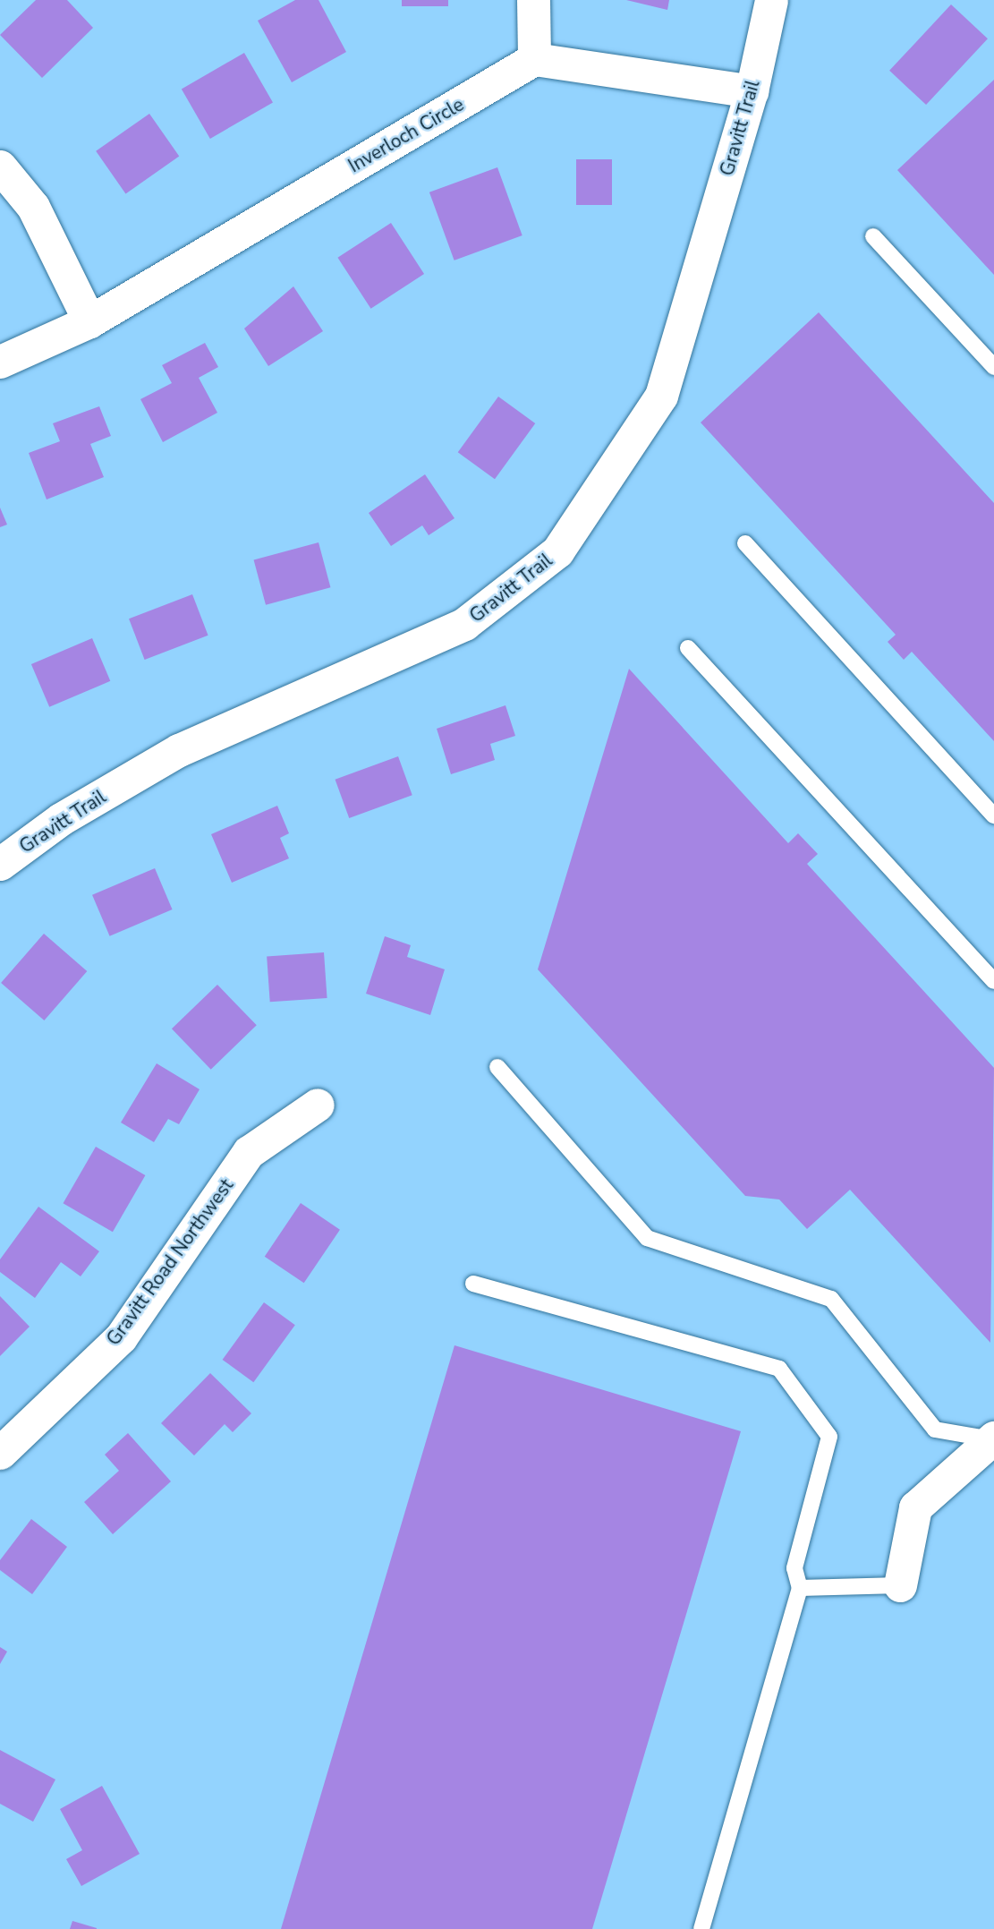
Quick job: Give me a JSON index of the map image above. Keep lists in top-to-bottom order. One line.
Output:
{"streets":{"street":["Gravitt Trail","Inverloch Circle","Gravitt Road Northwest"]}}
